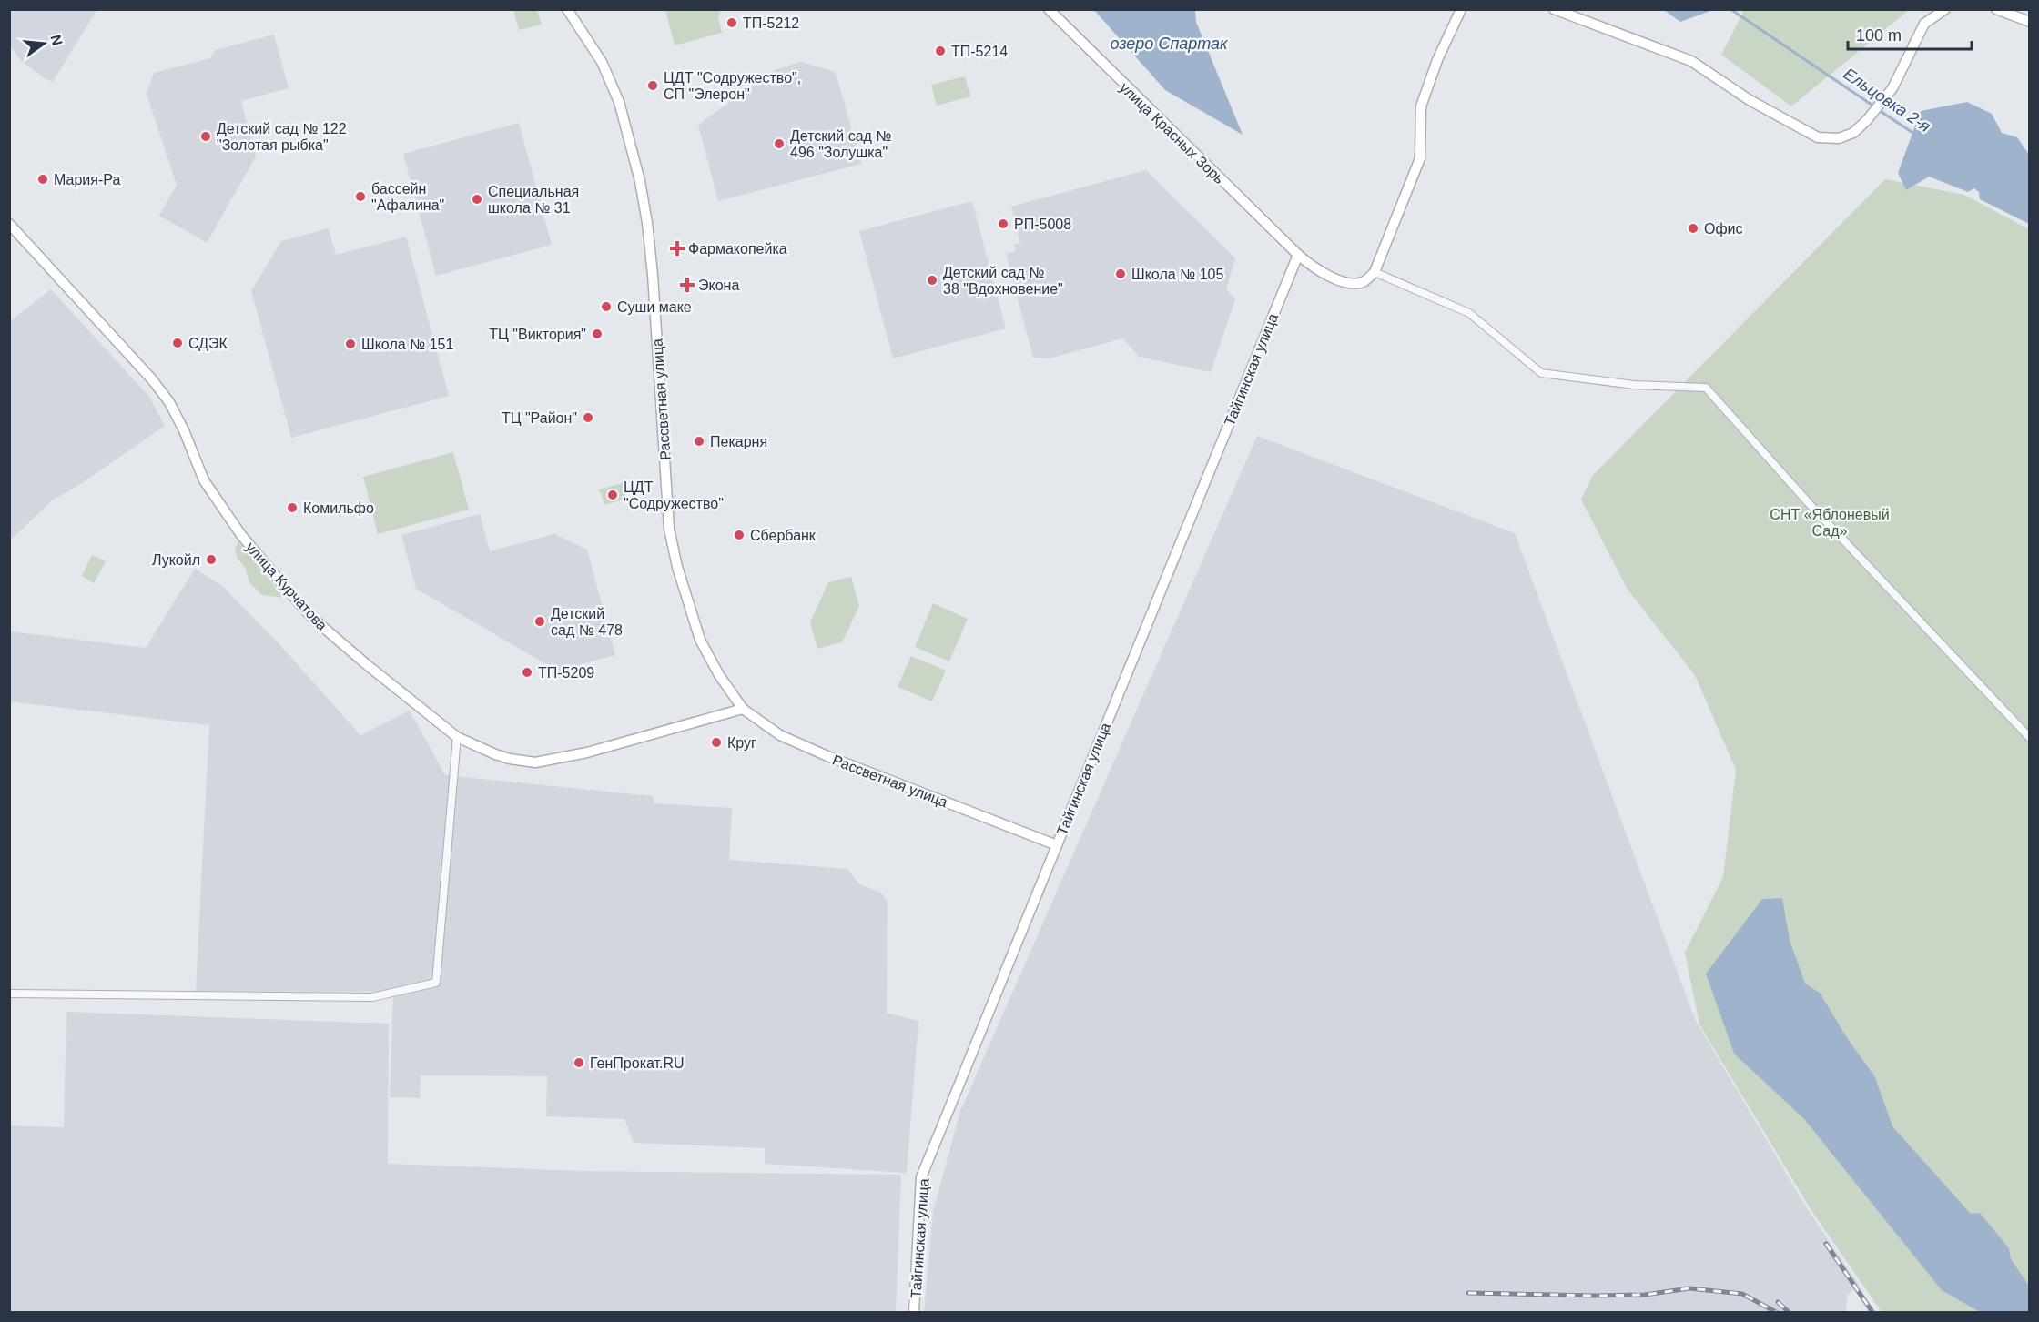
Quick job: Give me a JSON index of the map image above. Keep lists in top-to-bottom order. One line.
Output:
{"streets":{"main road":["улица Красных Зорь","Тайгинская улица","Рассветная улица","улица Курчатова"]},"crossings":[["улица Красных Зорь","Тайгинская улица"],["Тайгинская улица","Рассветная улица"],["Рассветная улица","улица Курчатова"]],"water":["озеро Спартак","Ельцовка 2-я"],"parks":["СНТ «Яблоневый Сад»"],"places":{"other":["ТП-5212","ТП-5214","ЦДТ \"Содружество\", СП \"Элерон\"","Детский сад № 122 \"Золотая рыбка\"","Детский сад № 496 \"Золушка\"","Мария-Ра","бассейн \"Афалина\"","Специальная школа № 31","РП-5008","Офис","Школа № 105","Детский сад № 38 \"Вдохновение\"","Суши маке","ТЦ \"Виктория\"","СДЭК","Школа № 151","ТЦ \"Район\"","Пекарня","ЦДТ \"Содружество\"","Комильфо","Сбербанк","Лукойл","Детский сад № 478","ТП-5209","Круг","ГенПрокат.RU"],"health":["Фармакопейка","Экона"]},"scale_bar":"100 m","north":"right"}
